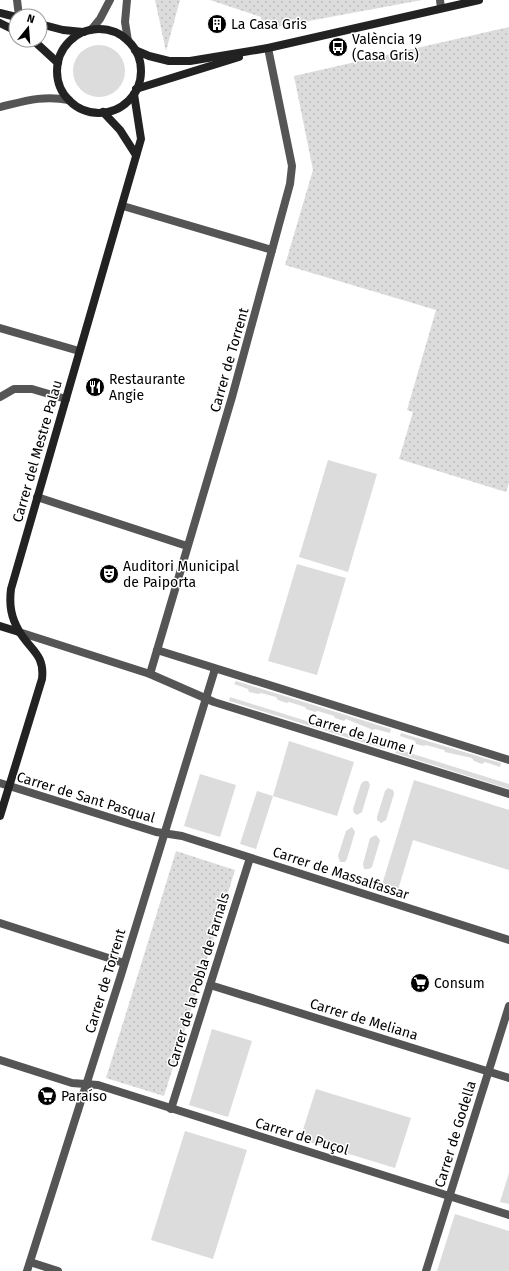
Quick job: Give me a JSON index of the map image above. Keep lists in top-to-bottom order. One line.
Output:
{"streets":{"street":["Carrer de Torrent","Carrer del Mestre Palau","Carrer de Jaume I","Carrer de Sant Pasqual","Carrer de Massalfassar","Carrer de la Pobla de Farnals","Carrer de Meliana","Carrer de Godella","Carrer de Puçol"]},"crossings":[["Carrer de Torrent","Carrer de Jaume I"],["Carrer de Torrent","Carrer de Sant Pasqual"],["Carrer de Torrent","Carrer de Massalfassar"],["Carrer de Torrent","Carrer de Puçol"],["Carrer del Mestre Palau","Carrer de Jaume I"],["Carrer del Mestre Palau","Carrer de Sant Pasqual"],["Carrer de Sant Pasqual","Carrer de Massalfassar"],["Carrer de Massalfassar","Carrer de la Pobla de Farnals"],["Carrer de la Pobla de Farnals","Carrer de Meliana"],["Carrer de la Pobla de Farnals","Carrer de Puçol"],["Carrer de Meliana","Carrer de Godella"],["Carrer de Godella","Carrer de Puçol"]],"places":{"building":["La Casa Gris"],"bus stop":["València 19 (Casa Gris)"],"restaurant":["Restaurante Angie"],"theatre":["Auditori Municipal de Paiporta"],"supermarket":["Consum","Paraíso"]},"north":"top"}
